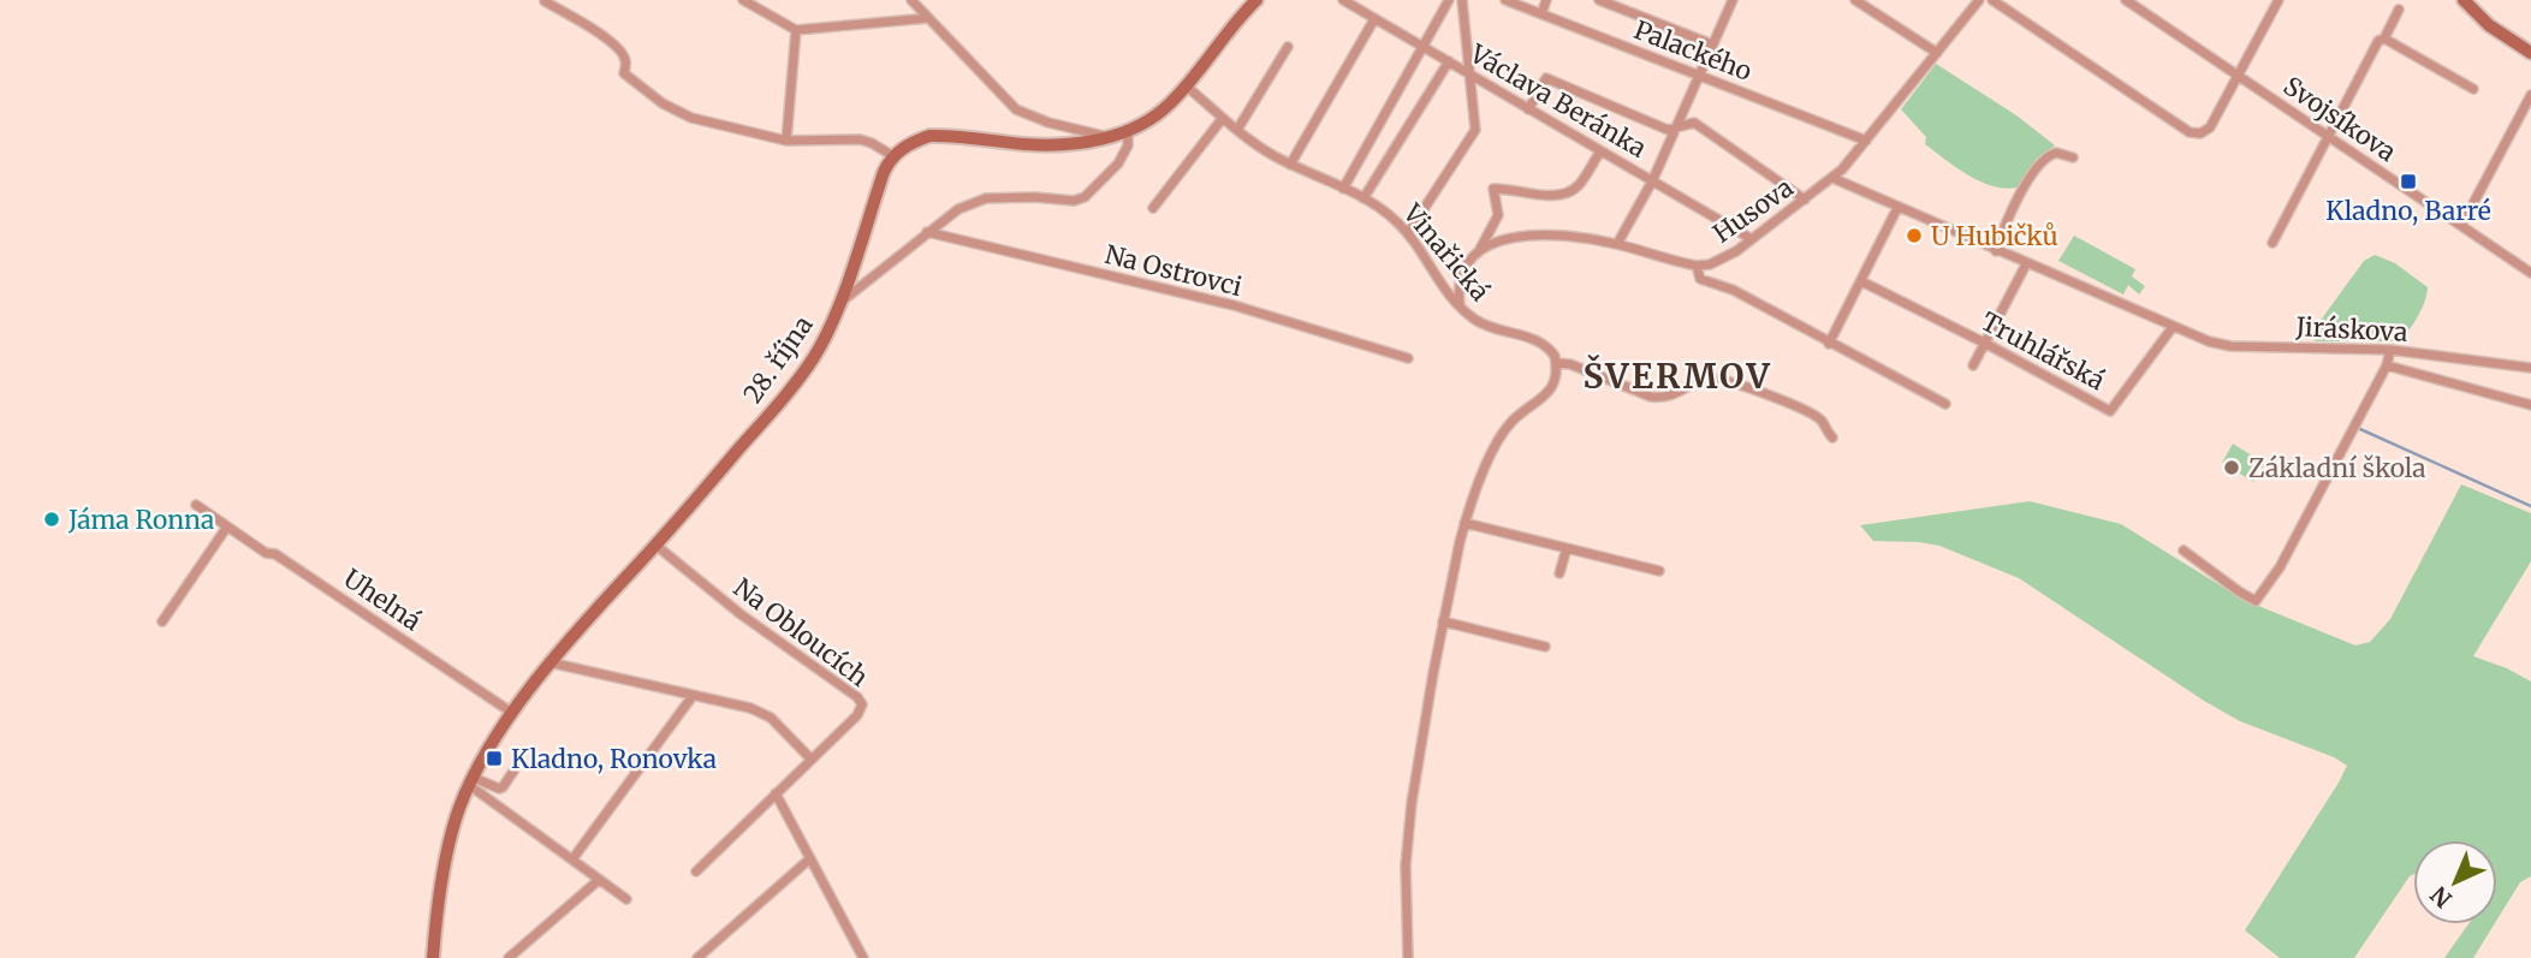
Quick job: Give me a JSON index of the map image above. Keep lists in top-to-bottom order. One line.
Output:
{"streets":{"main road":["28. října"],"street":["Palackého","Václava Beránka","Svojsíkova","Husova","Vinařická","Na Ostrovci","Jiráskova","Truhlářská","Uhelná","Na Obloucích"]},"crossings":[["Palackého","Husova"],["Václava Beránka","Husova"],["Husova","Jiráskova"],["Jiráskova","Truhlářská"],["28. října","Uhelná"],["28. října","Na Obloucích"]],"districts":["ŠVERMOV"],"places":{"transit":["Kladno, Barré","Kladno, Ronovka"],"other":["U Hubičků","Základní škola","Jáma Ronna"]},"north":"bottom left"}
